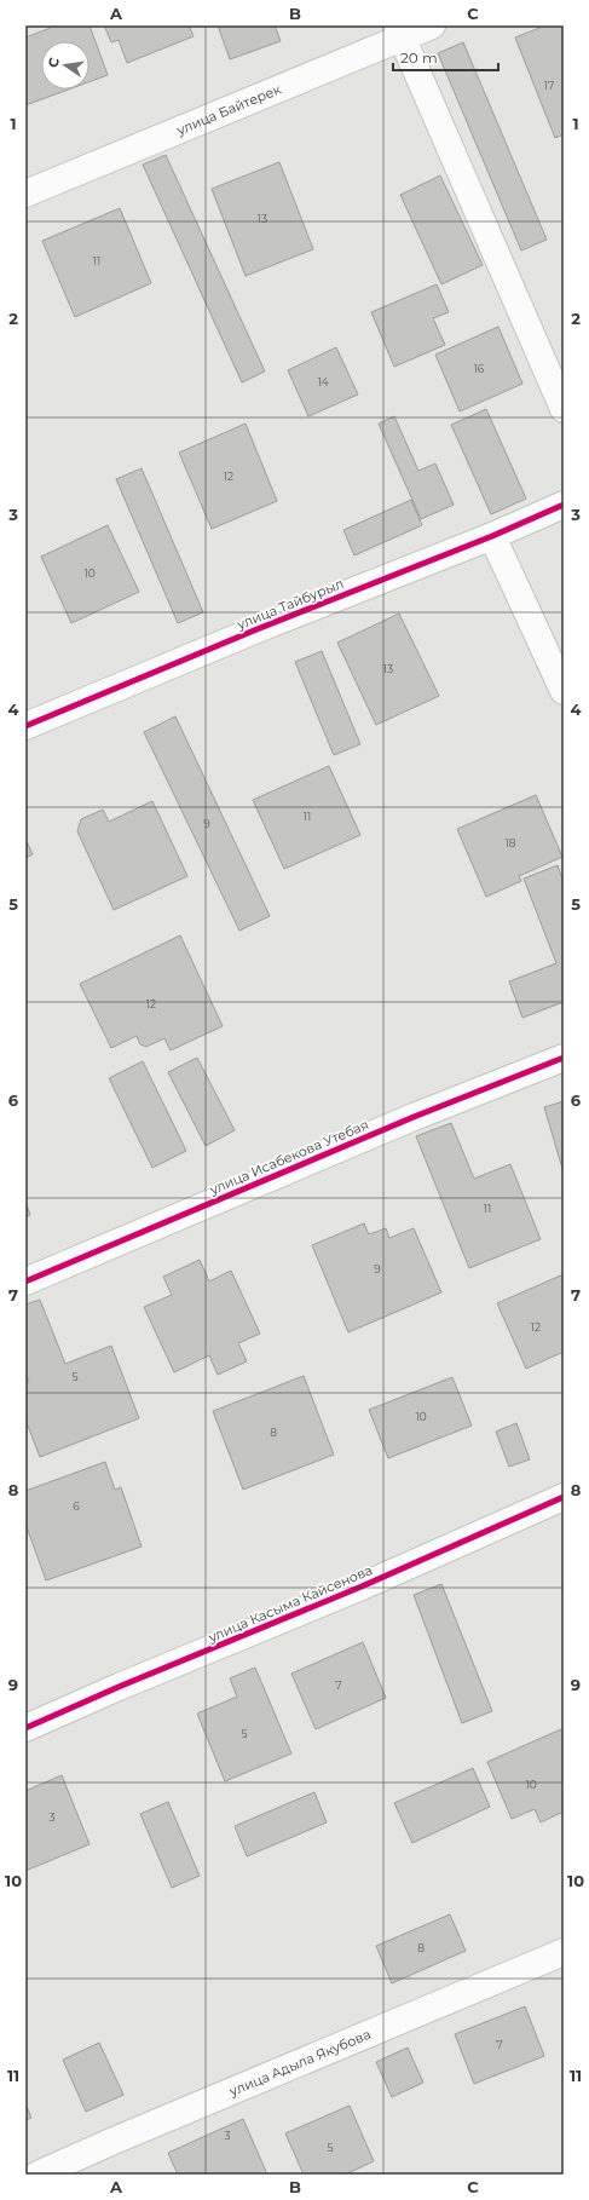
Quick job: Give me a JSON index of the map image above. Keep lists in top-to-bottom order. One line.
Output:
{"streets":{"street":["улица Байтерек","улица Тайбурыл","улица Исабекова Утебая","улица Касыма Кайсенова","улица Адыла Якубова"]},"house_numbers":["17","13","11","16","14","12","10","13","11","9","18","12","11","9","12","5","10","8","6","7","5","10","3","8","7","3","5"],"scale_bar":"20 m","north":"left","grid":{"columns":["A","B","C"],"rows":["1","2","3","4","5","6","7","8","9","10","11"]}}
